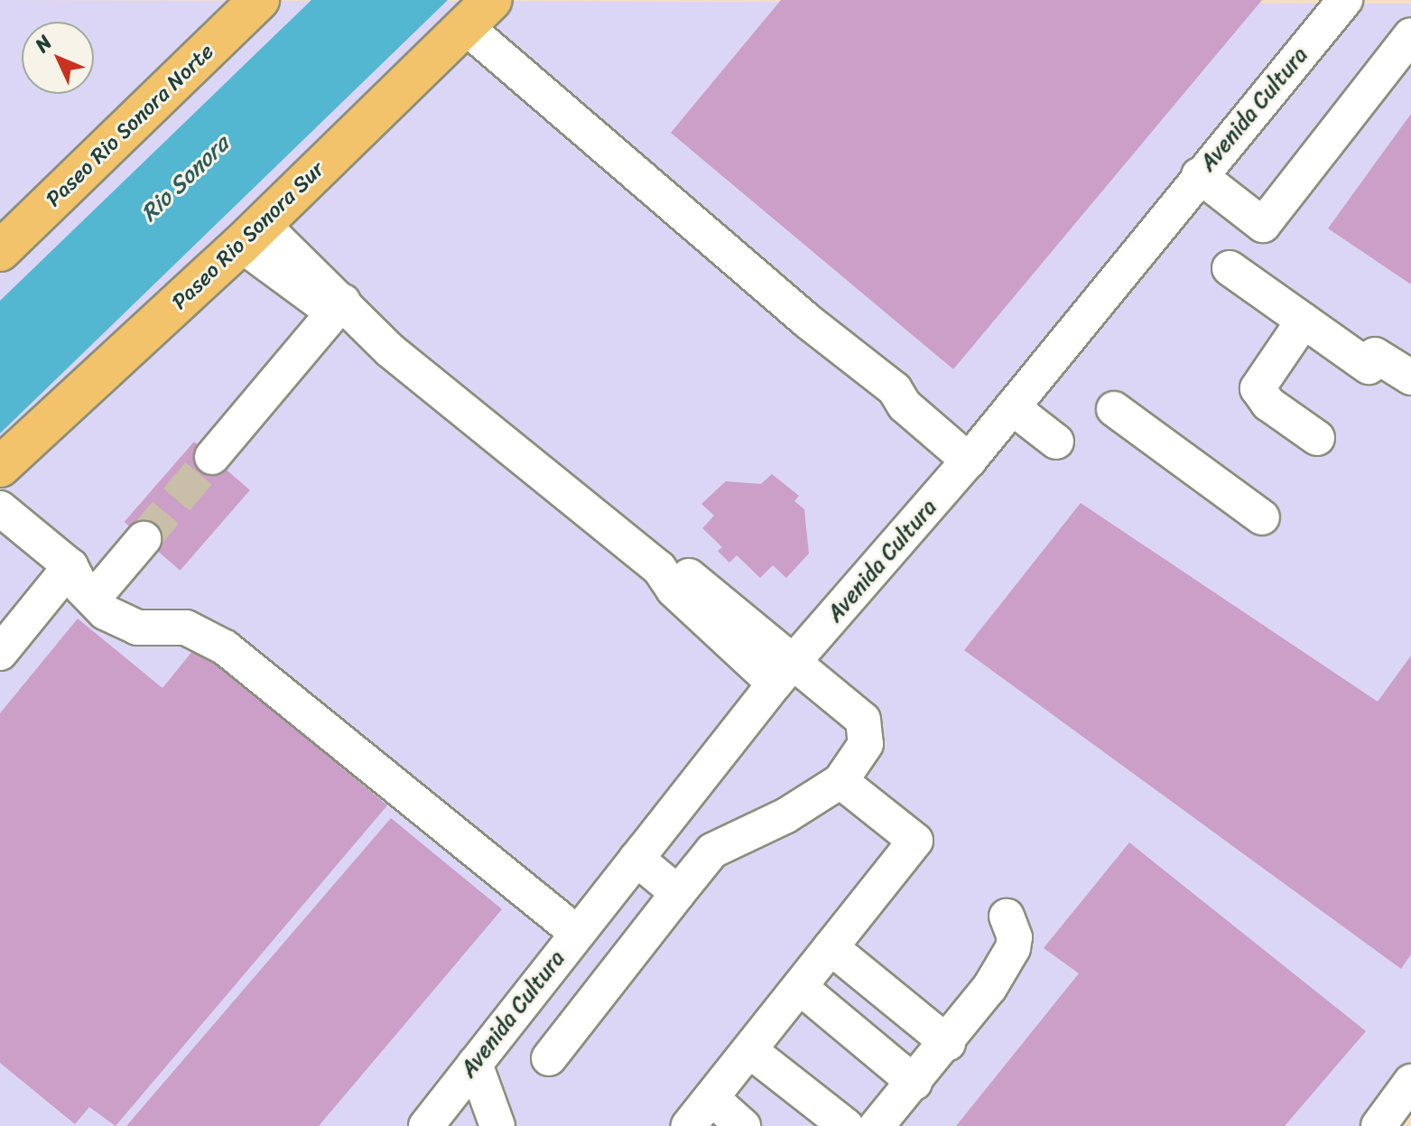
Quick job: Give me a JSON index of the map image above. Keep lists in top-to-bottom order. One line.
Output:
{"streets":{"main road":["Paseo Rio Sonora Norte","Paseo Rio Sonora Sur"],"street":["Avenida Cultura"]},"water":["Rio Sonora"],"north":"top left"}
